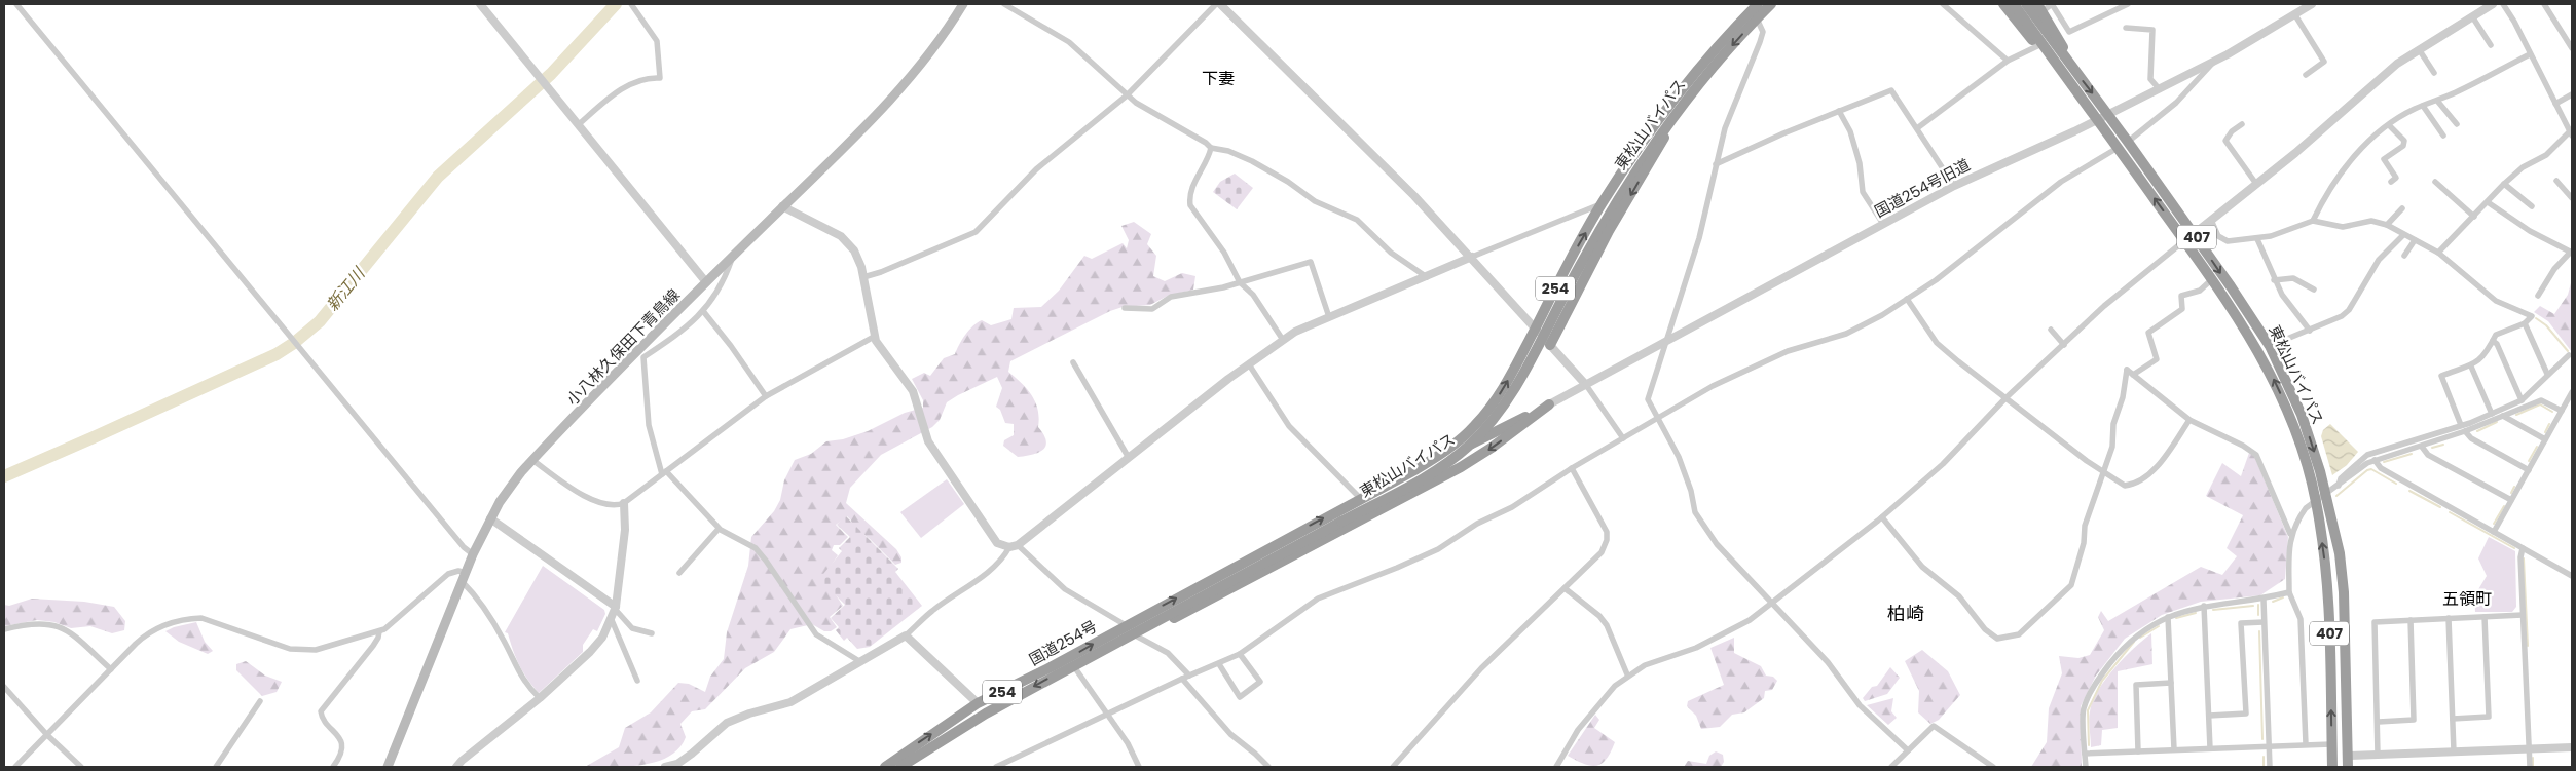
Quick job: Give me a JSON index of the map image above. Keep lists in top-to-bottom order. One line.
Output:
{"streets":{"highway":["東松山バイパス","407","254","国道254号"],"main road":["小八林久保田下青鳥線"],"street":["国道254号旧道"]},"crossings":[["東松山バイパス","国道254号旧道"],["東松山バイパス","国道254号"]],"districts":["下妻","五領町","柏崎"],"water":["新江川"]}
